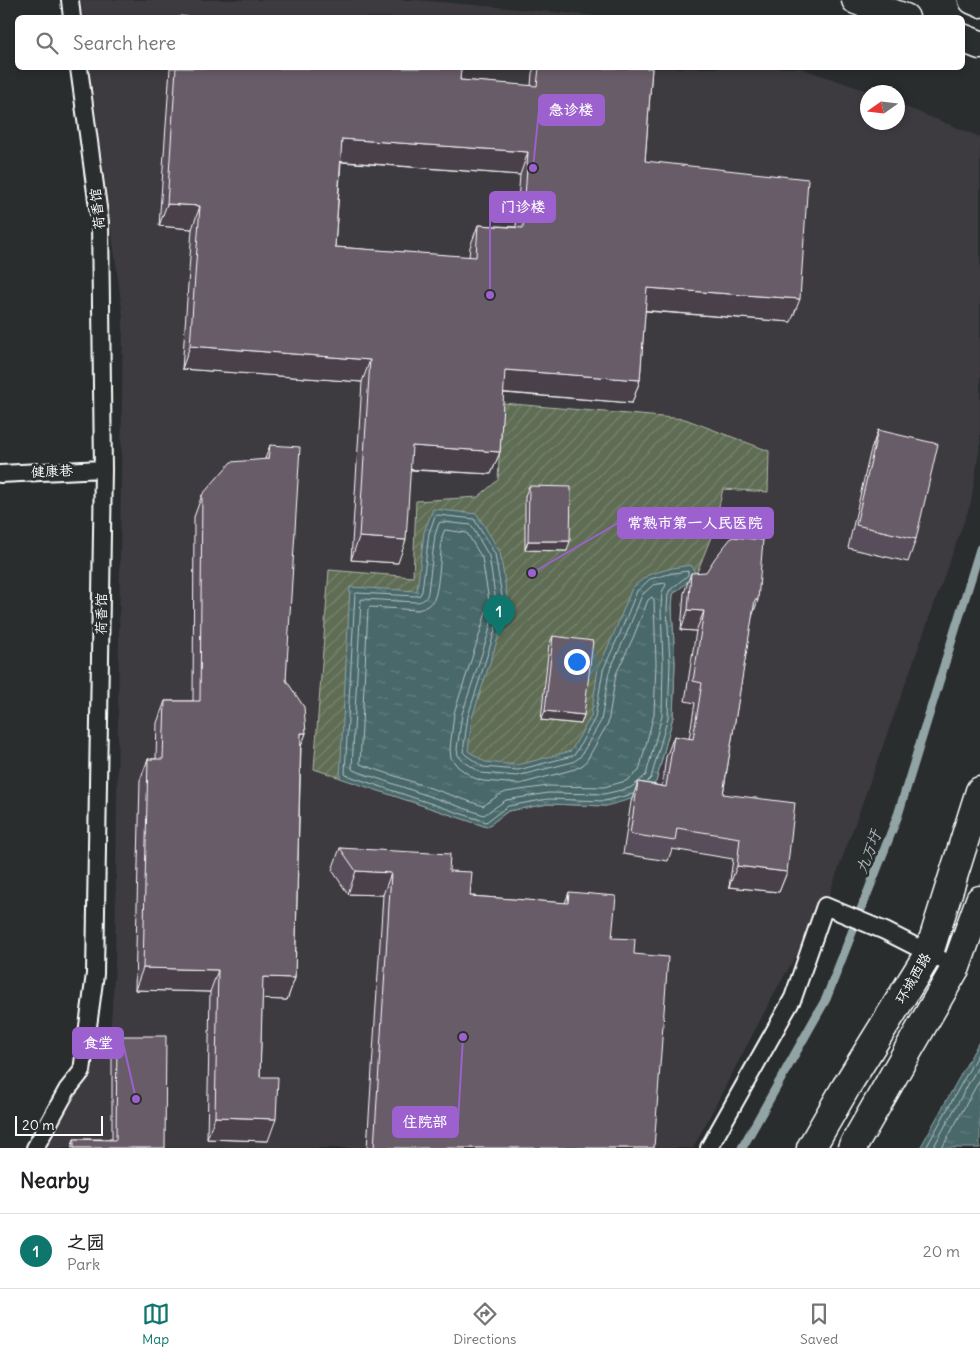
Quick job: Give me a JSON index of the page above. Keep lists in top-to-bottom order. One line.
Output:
{"streets":{"main road":["环城西路"],"lane":["荷香馆","健康巷"]},"crossings":[["荷香馆","健康巷"]],"water":["九万圩"],"places":["急诊楼","门诊楼","常熟市第一人民医院","住院部","食堂"],"scale_bar":"20 m","north":"left","page":{"search":"Search here","pins":"1","scale":"20 m","heading":"Nearby","list":[{"mark":"1","name":"之园","note":"Park","value":"20 m"}],"nav":["Map","Directions","Saved"]}}
